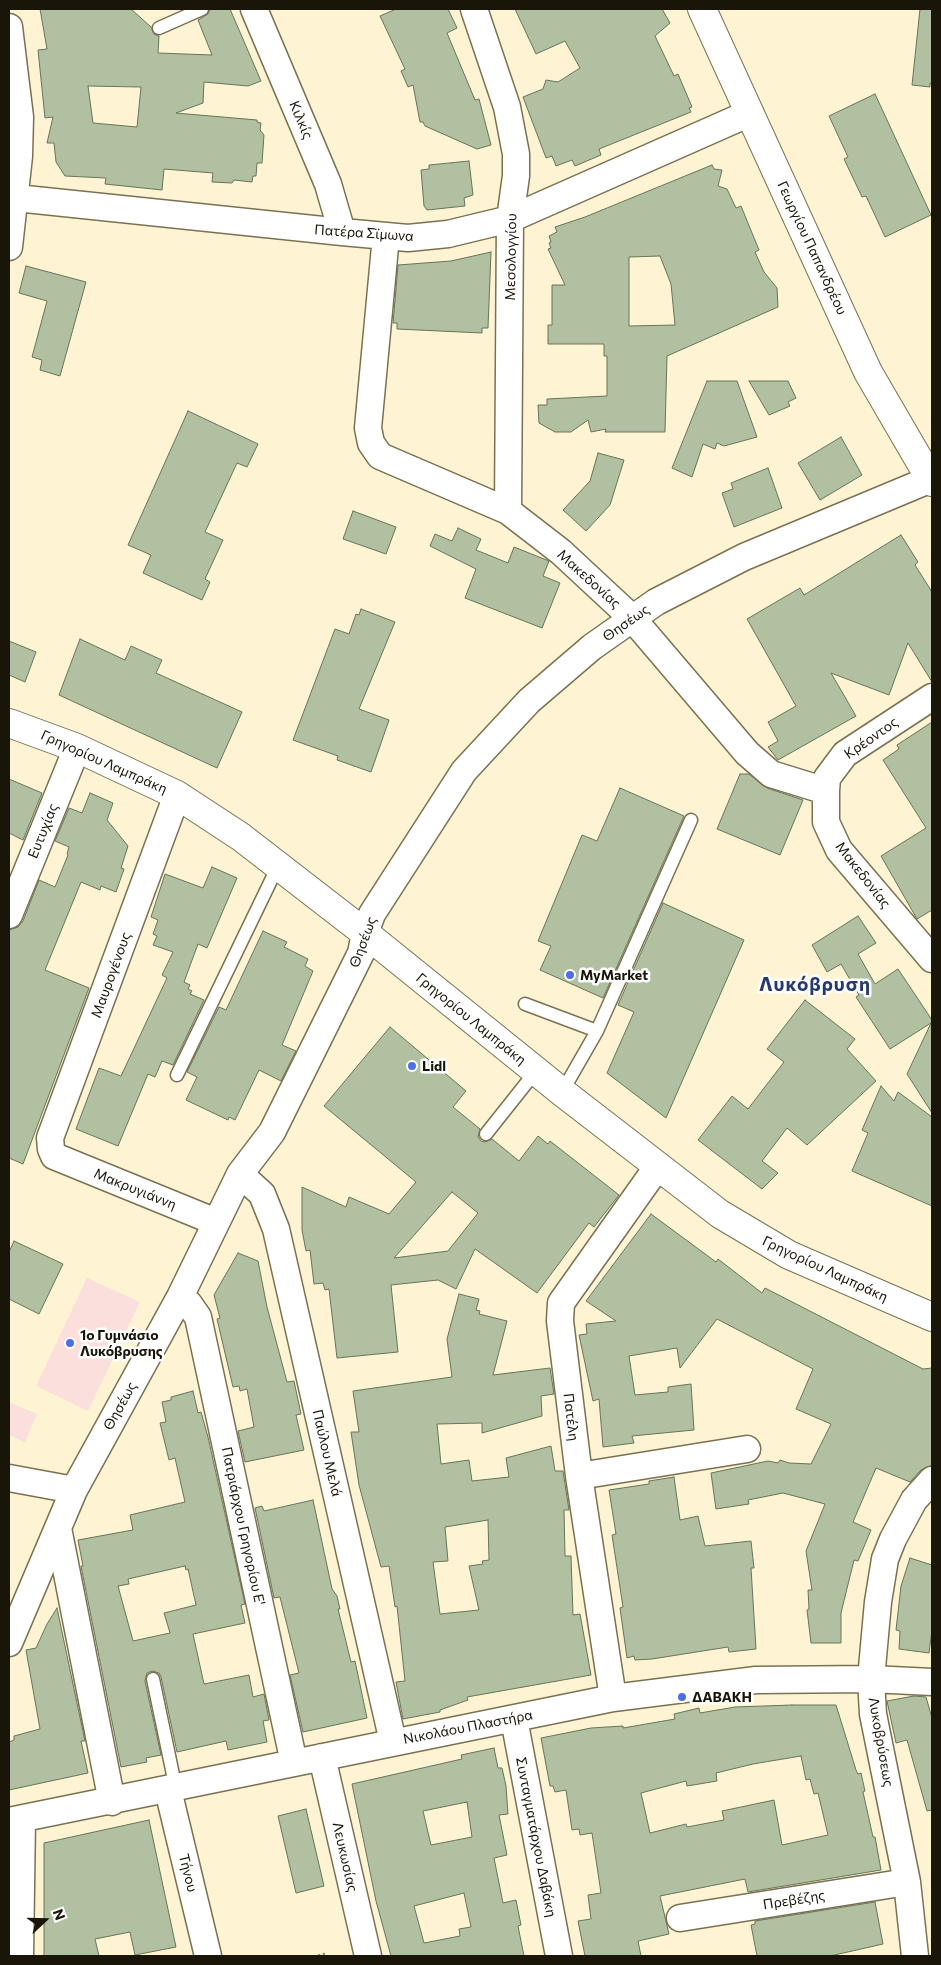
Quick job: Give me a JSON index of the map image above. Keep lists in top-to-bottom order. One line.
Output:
{"streets":{"main road":["Γεωργίου Παπανδρέου","Γρηγορίου Λαμπράκη"],"street":["Κιλκίς","Πατέρα Σϊμωνα","Μεσολογγίου","Μακεδονίας","Θησέως","Κρέοντος","Ευτυχίας","Μαυρογένους","Μακρυγιάννη","Πατέλη","Παύλου Μελά","Πατριάρχου Γρηγορίου Ε'","Νικολάου Πλαστήρα","Λυκοβρύσεως","Συνταγματάρχου Δαβάκη","Λευκωσίας","Τήνου","Πρεβέζης"]},"crossings":[["Κιλκίς","Πατέρα Σϊμωνα"],["Πατέρα Σϊμωνα","Γεωργίου Παπανδρέου"],["Πατέρα Σϊμωνα","Μεσολογγίου"],["Πατέρα Σϊμωνα","Μακεδονίας"],["Γεωργίου Παπανδρέου","Θησέως"],["Μεσολογγίου","Μακεδονίας"],["Μακεδονίας","Θησέως"],["Μακεδονίας","Κρέοντος"],["Θησέως","Γρηγορίου Λαμπράκη"],["Θησέως","Μακρυγιάννη"],["Θησέως","Παύλου Μελά"],["Θησέως","Πατριάρχου Γρηγορίου Ε'"],["Γρηγορίου Λαμπράκη","Ευτυχίας"],["Γρηγορίου Λαμπράκη","Μαυρογένους"],["Γρηγορίου Λαμπράκη","Πατέλη"],["Μαυρογένους","Μακρυγιάννη"],["Πατέλη","Νικολάου Πλαστήρα"],["Παύλου Μελά","Νικολάου Πλαστήρα"],["Πατριάρχου Γρηγορίου Ε'","Νικολάου Πλαστήρα"],["Νικολάου Πλαστήρα","Λυκοβρύσεως"],["Νικολάου Πλαστήρα","Συνταγματάρχου Δαβάκη"],["Νικολάου Πλαστήρα","Λευκωσίας"],["Νικολάου Πλαστήρα","Τήνου"],["Λυκοβρύσεως","Πρεβέζης"]],"districts":["Λυκόβρυση"],"places":["MyMarket","Lidl","1ο Γυμνάσιο Λυκόβρυσης","ΔΑΒΑΚΗ"],"north":"right"}
